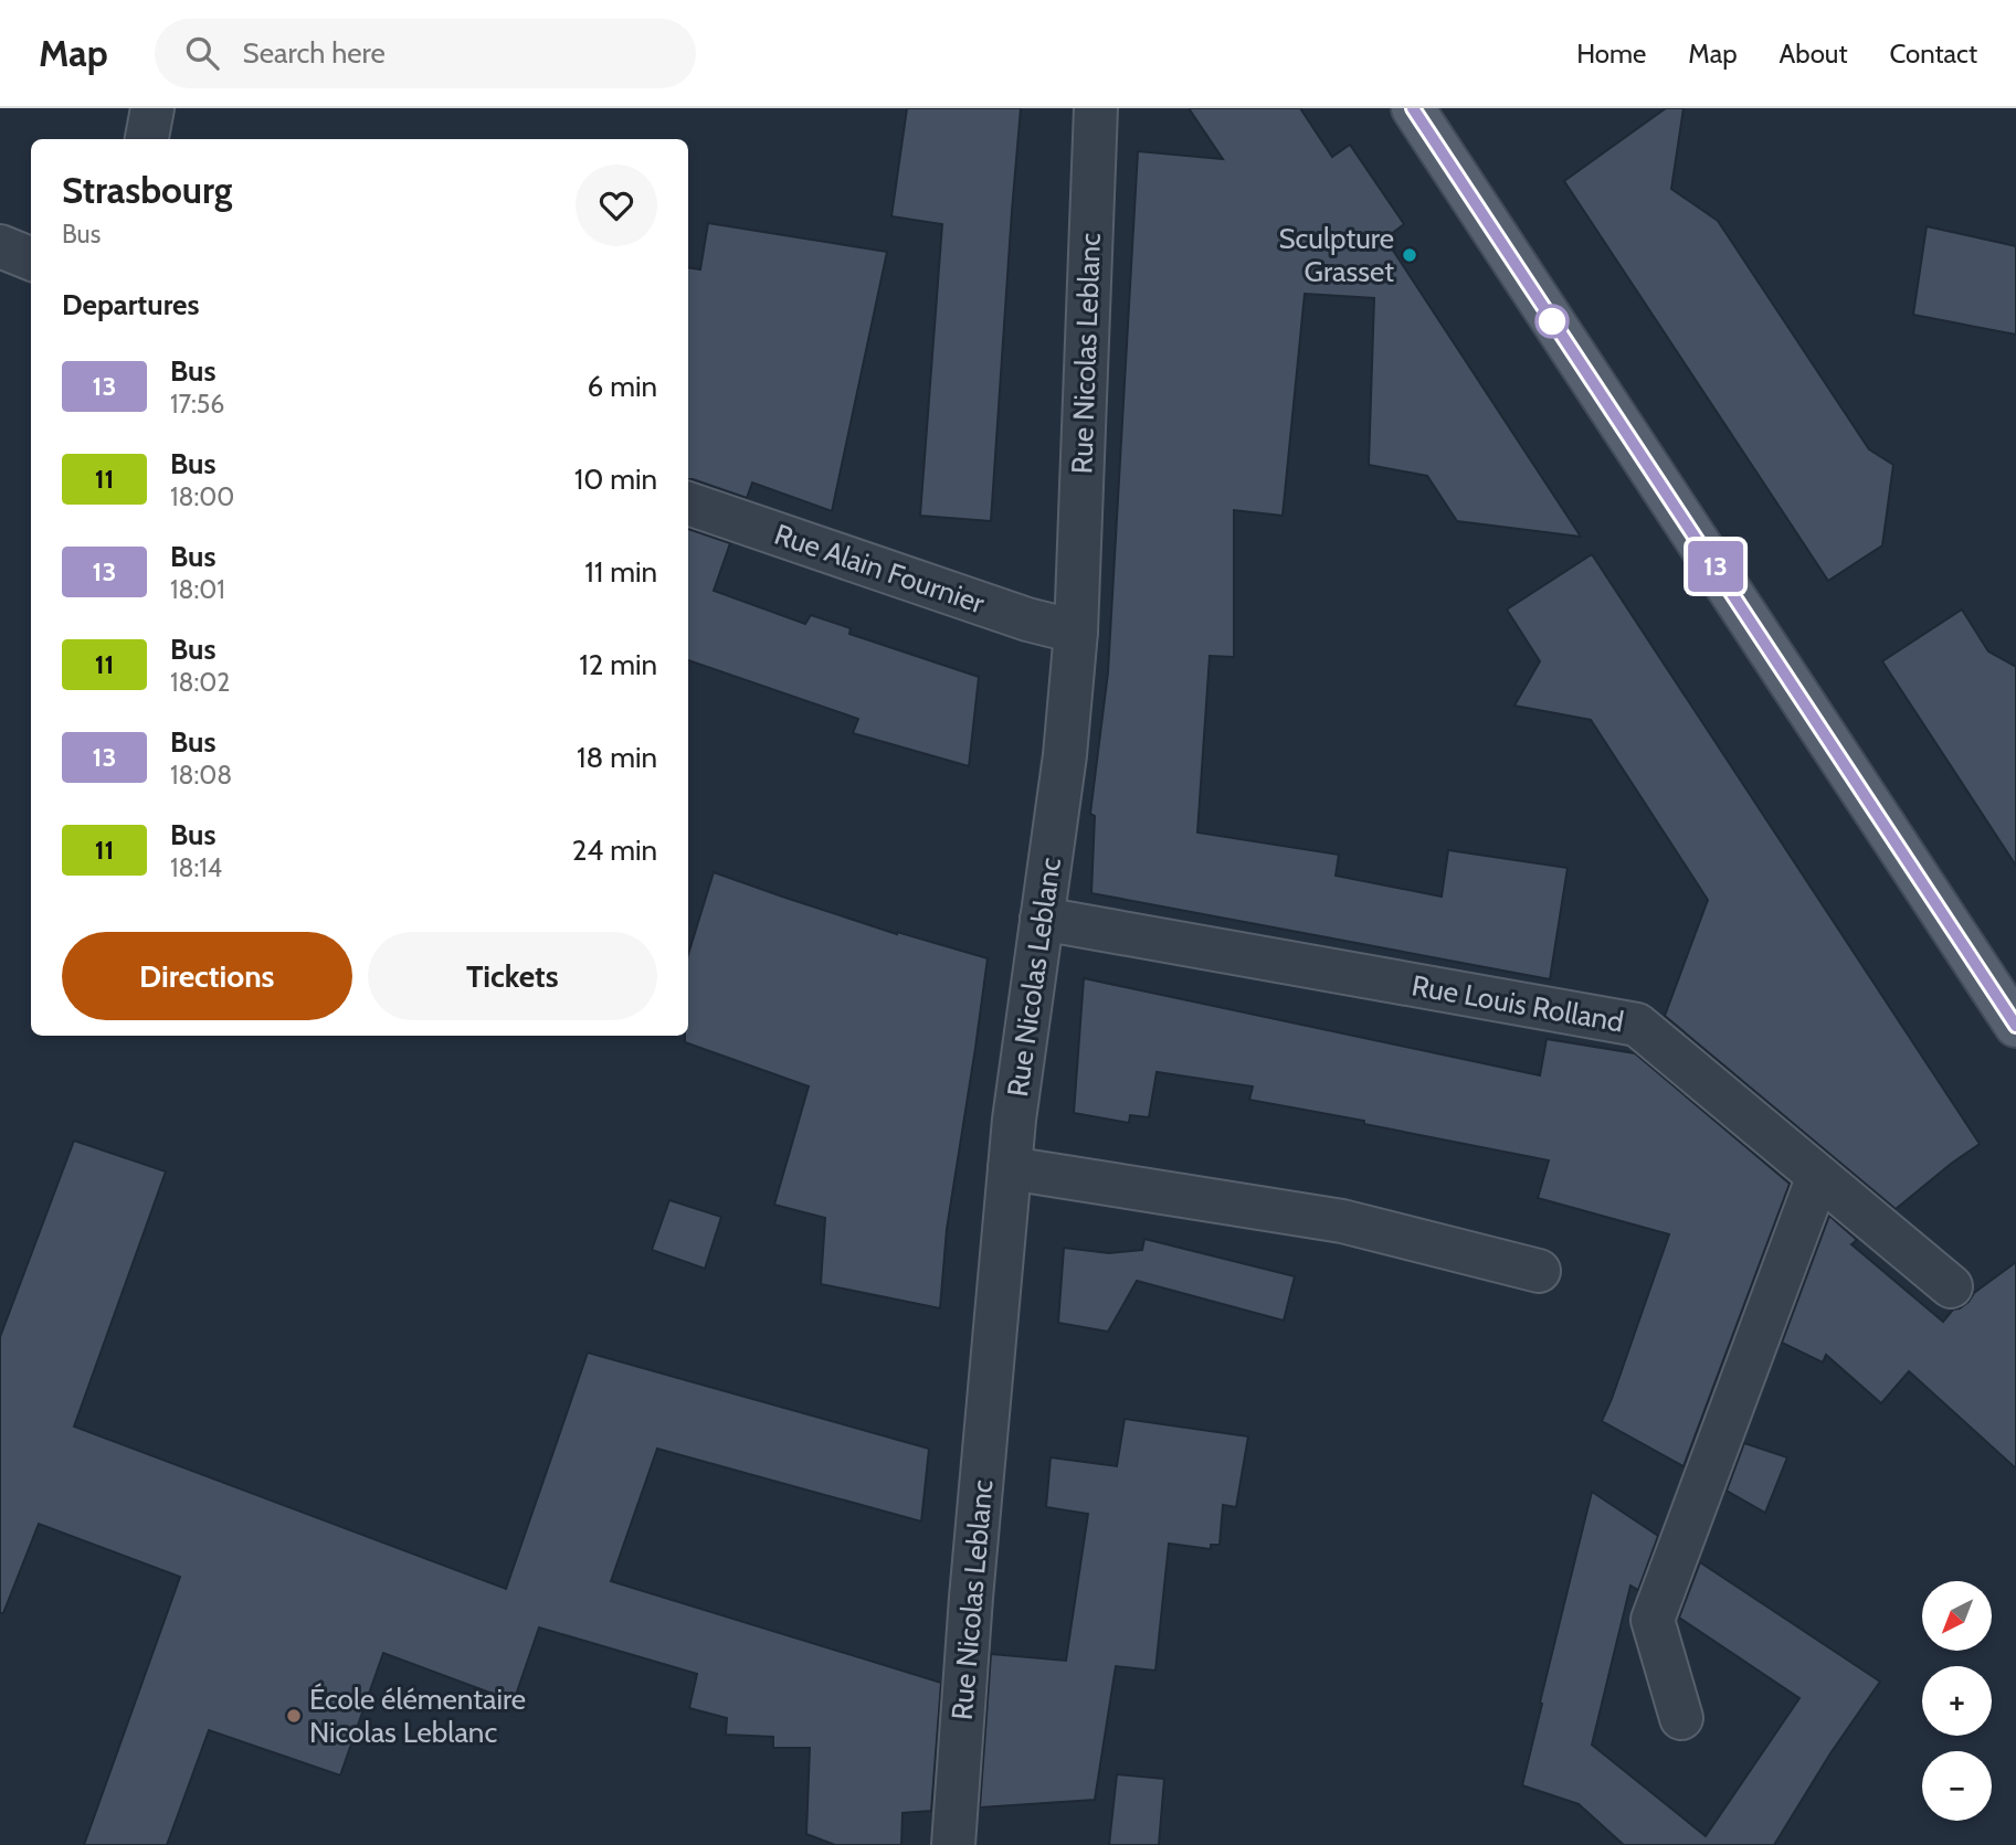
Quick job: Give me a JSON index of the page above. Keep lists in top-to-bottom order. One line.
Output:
{"streets":{"street":["Rue Nicolas Leblanc","Rue Alain Fournier","Rue Louis Rolland"]},"crossings":[["Rue Nicolas Leblanc","Rue Alain Fournier"],["Rue Nicolas Leblanc","Rue Louis Rolland"]],"places":["Sculpture Grasset","École élémentaire Nicolas Leblanc"],"lines":["bus line 13"],"north":"bottom left","page":{"header":"Map","search":"Search here","nav":["Home","Map","About","Contact"],"on_map":"13","heading":[["Strasbourg","Bus"],"Departures"],"list":[{"mark":"13","name":"Bus","note":"17:56","value":"6 min"},{"mark":"11","name":"Bus","note":"18:00","value":"10 min"},{"mark":"13","name":"Bus","note":"18:01","value":"11 min"},{"mark":"11","name":"Bus","note":"18:02","value":"12 min"},{"mark":"13","name":"Bus","note":"18:08","value":"18 min"},{"mark":"11","name":"Bus","note":"18:14","value":"24 min"}],"buttons":["Directions","Tickets"],"map_buttons":["+","−"]}}
